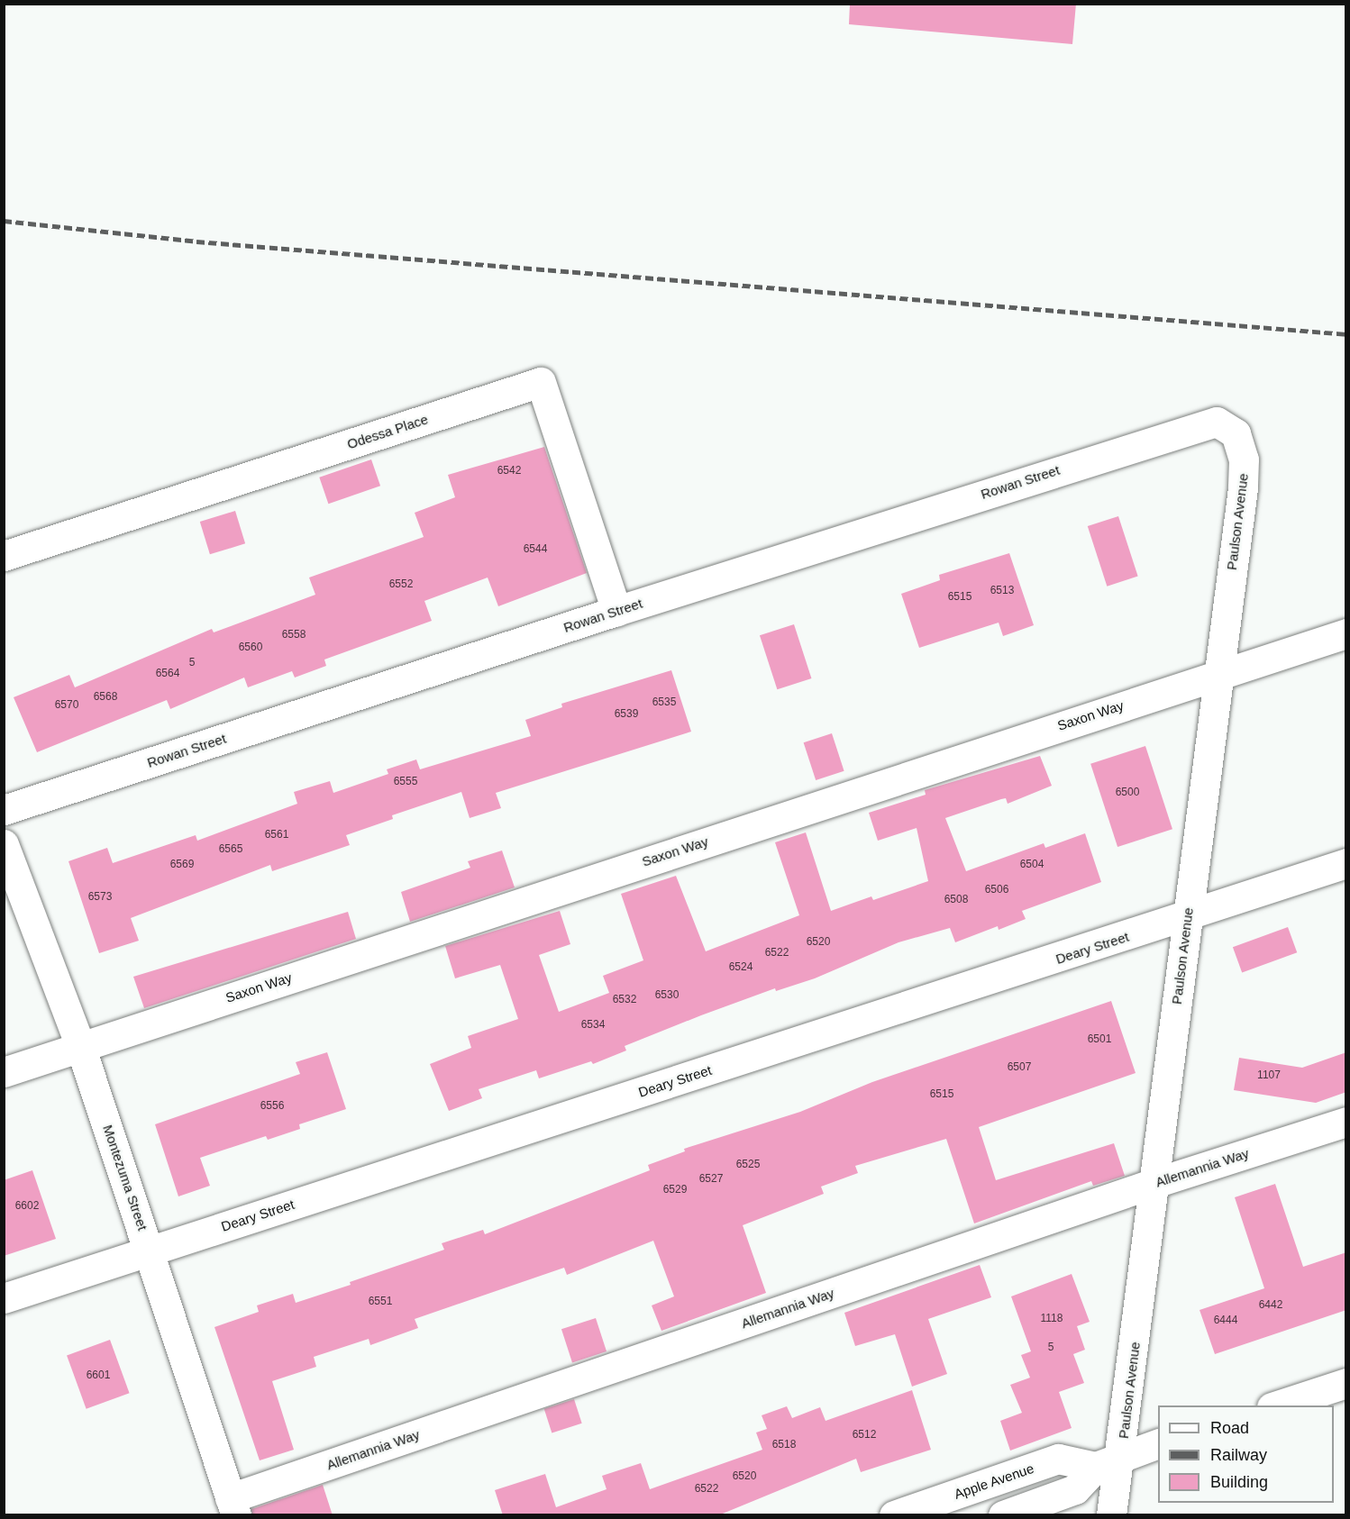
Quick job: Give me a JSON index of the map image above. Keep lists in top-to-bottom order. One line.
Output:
{"streets":{"street":["Odessa Place","Rowan Street","Paulson Avenue","Saxon Way","Deary Street","Allemannia Way","Montezuma Street","Apple Avenue"]},"crossings":[["Odessa Place","Rowan Street"],["Rowan Street","Paulson Avenue"],["Paulson Avenue","Saxon Way"],["Paulson Avenue","Deary Street"],["Paulson Avenue","Allemannia Way"],["Paulson Avenue","Apple Avenue"],["Saxon Way","Montezuma Street"],["Deary Street","Montezuma Street"],["Allemannia Way","Montezuma Street"]],"house_numbers":["6542","6544","6552","6513","6515","6558","6560","5","6564","6568","6535","6570","6539","6555","6500","6561","6565","6569","6504","6506","6573","6508","6520","6522","6524","6530","6532","6534","6501","6507","1107","6515","6556","6525","6527","6529","6602","6551","6442","1118","6444","5","6601","6512","6518","6520","6522"],"legend":["Road","Railway","Building"]}
